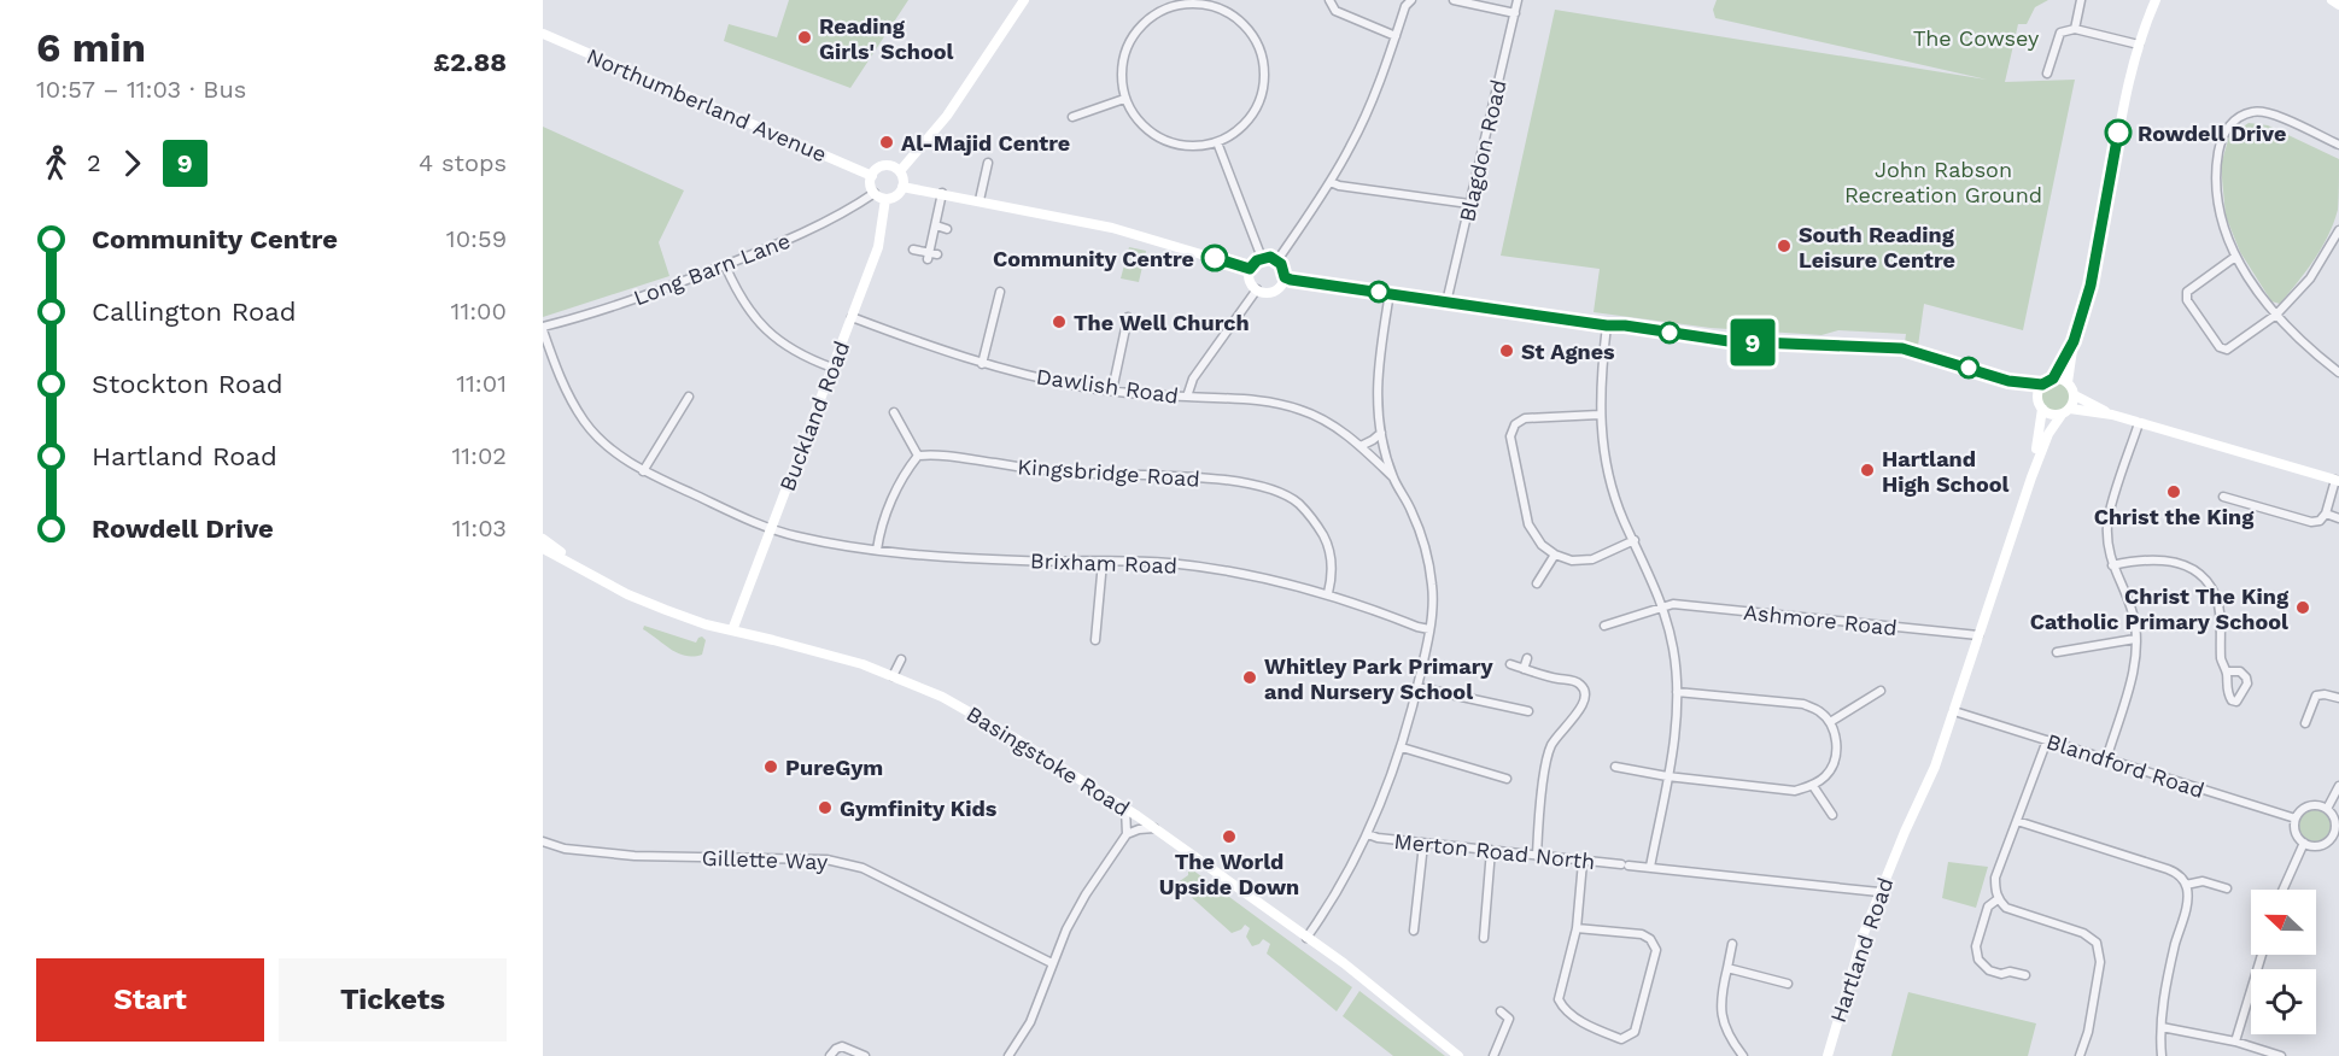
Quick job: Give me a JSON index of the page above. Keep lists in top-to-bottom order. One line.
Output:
{"streets":{"street":["Northumberland Avenue","Blagdon Road","Long Barn Lane","Dawlish Road","Buckland Road","Kingsbridge Road","Brixham Road","Ashmore Road","Basingstoke Road","Blandford Road","Merton Road North","Gillette Way","Hartland Road"]},"crossings":[["Northumberland Avenue","Long Barn Lane"],["Northumberland Avenue","Buckland Road"],["Long Barn Lane","Buckland Road"],["Long Barn Lane","Brixham Road"],["Dawlish Road","Buckland Road"],["Buckland Road","Brixham Road"],["Buckland Road","Basingstoke Road"],["Kingsbridge Road","Brixham Road"],["Ashmore Road","Hartland Road"],["Blandford Road","Hartland Road"],["Merton Road North","Hartland Road"]],"parks":["The Cowsey","John Rabson Recreation Ground"],"places":["Reading Girls' School","Rowdell Drive","Al-Majid Centre","South Reading Leisure Centre","Community Centre","The Well Church","St Agnes","Hartland High School","Christ the King","Christ The King Catholic Primary School","Whitley Park Primary and Nursery School","PureGym","Gymfinity Kids","The World Upside Down"],"lines":["bus line 9"],"north":"left","page":{"heading":["6 min","10:57 – 11:03 · Bus","£2.88"],"on_map":"9","legs":["2","9","4 stops"],"list":[{"name":"Community Centre","value":"10:59"},{"name":"Callington Road","value":"11:00"},{"name":"Stockton Road","value":"11:01"},{"name":"Hartland Road","value":"11:02"},{"name":"Rowdell Drive","value":"11:03"}],"buttons":["Start","Tickets"]}}
